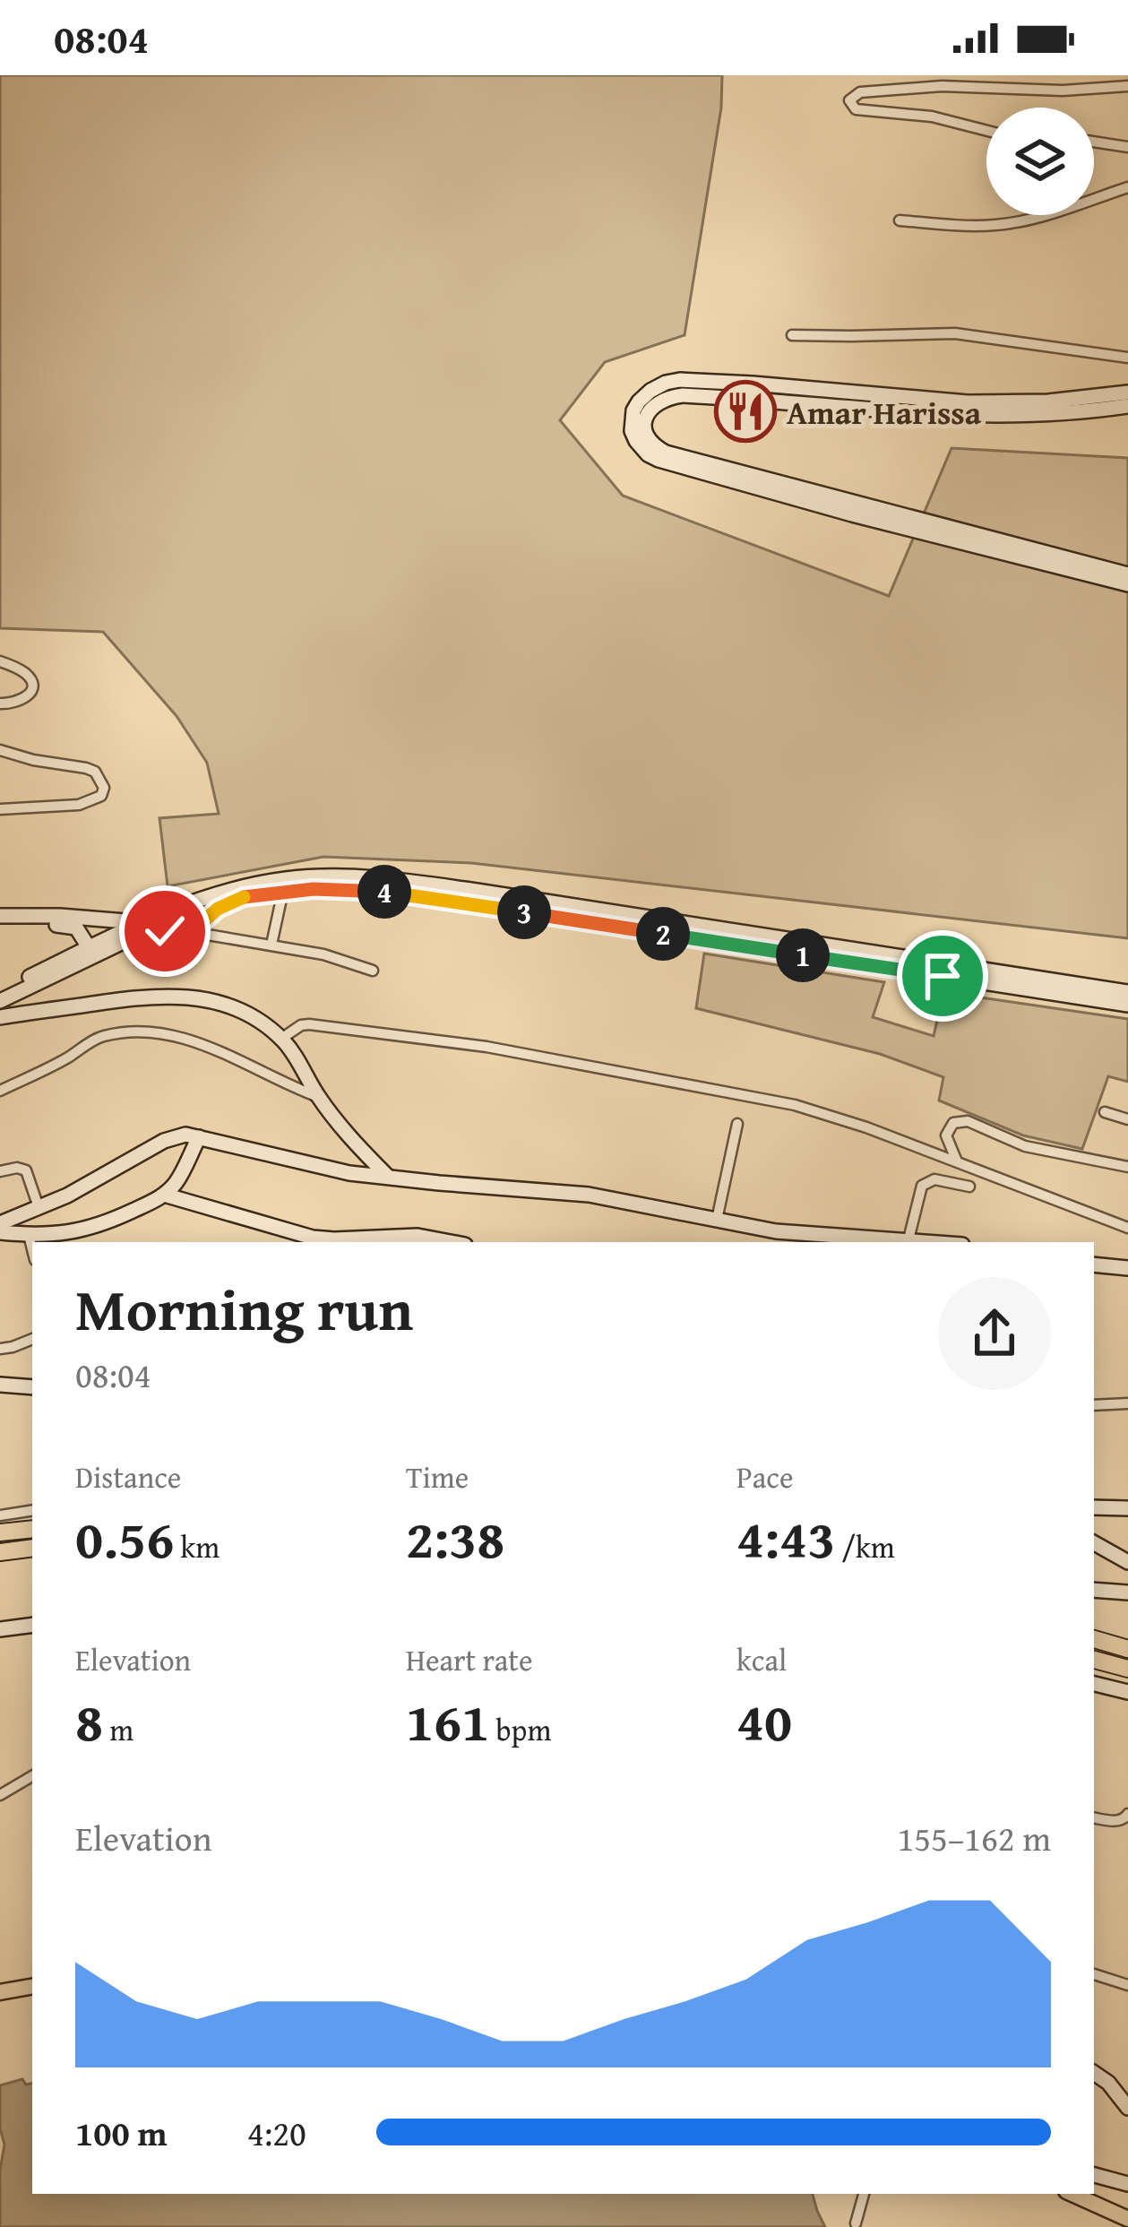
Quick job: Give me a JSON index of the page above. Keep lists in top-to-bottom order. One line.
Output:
{"places":{"restaurant":["Amar Harissa"]},"page":{"status":"08:04","pins":["4","3","2","1"],"heading":["Morning run","08:04"],"stats":[["Distance","0.56 km"],["Time","2:38"],["Pace","4:43 /km"],["Elevation","8 m"],["Heart rate","161 bpm"],["kcal","40"]],"chart":["Elevation","155–162 m"],"list":[{"name":"100 m","note":"4:20"}]}}
